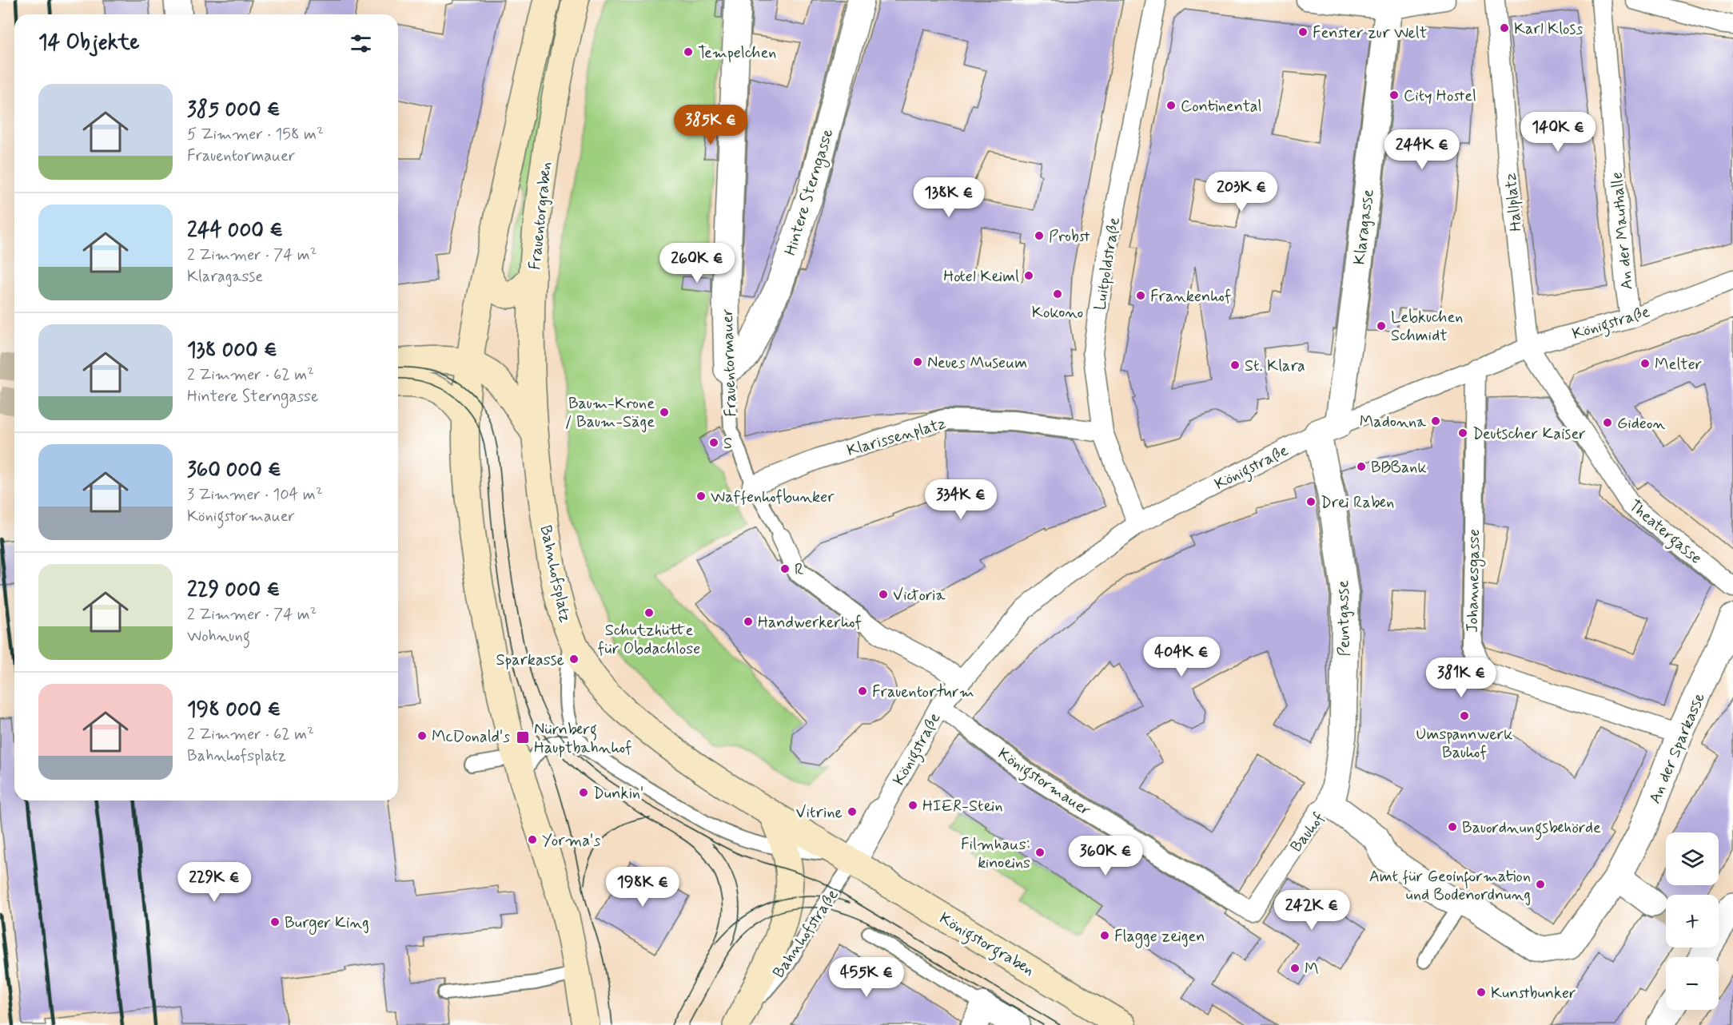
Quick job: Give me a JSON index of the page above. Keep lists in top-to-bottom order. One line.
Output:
{"streets":{"main road":["Frauentorgraben","Bahnhofsplatz","Bahnhofstraße","Königstorgraben"],"street":["Hintere Sterngasse","Hallplatz","Klaragasse","An der Mauthalle","Luitpoldstraße","Königstraße","Frauentormauer","Klarissenplatz","Theatergasse","Johannesgasse","Peuntgasse","An der Sparkasse","Königstormauer","Bauhof"]},"crossings":[["Hintere Sterngasse","Frauentormauer"],["Hallplatz","Königstraße"],["Hallplatz","Theatergasse"],["Frauentorgraben","Bahnhofsplatz"],["Klaragasse","Königstraße"],["Klaragasse","Peuntgasse"],["An der Mauthalle","Königstraße"],["Luitpoldstraße","Königstraße"],["Luitpoldstraße","Klarissenplatz"],["Königstraße","Frauentormauer"],["Königstraße","Theatergasse"],["Königstraße","Johannesgasse"],["Königstraße","Peuntgasse"],["Königstraße","Königstormauer"],["Frauentormauer","Klarissenplatz"],["Bahnhofsplatz","Bahnhofstraße"],["Bahnhofsplatz","Königstorgraben"],["Johannesgasse","An der Sparkasse"],["Peuntgasse","Bauhof"],["An der Sparkasse","Bauhof"],["Königstormauer","Bauhof"],["Bahnhofstraße","Königstorgraben"]],"places":{"other":["Karl Kloss","Fenster zur Welt","Tempelchen","City Hostel","Continental","Probst","Hotel Keiml","Kokono","Frankenhof","Lebkuchen Schmidt","Neues Museum","Melter","St. Klara","Baum-Krone / Baum-Säge","Madonna","Gideon","Deutscher Kaiser","S","BBBank","Waffenhofbunker","Drei Raben","R","Victoria","Schutzhütte für Obdachlose","Handwerkerhof","Sparkasse","Frauentorturm","Umspannwerk Bauhof","McDonald's","Dunkin'","HIER-Stein","Vitrine","Bauordnungsbehörde","Yorma's","Filmhaus: kinoeins","Amt für Geoinformation und Bodenordnung","Burger King","Flagge zeigen","M","Kunstbunker"],"transit":["Nürnberg Hauptbahnhof"]},"page":{"heading":"14 Objekte","list":[{"name":"385 000 €","note":"5 Zimmer · 158 m² · Frauentormauer"},{"name":"244 000 €","note":"2 Zimmer · 74 m² · Klaragasse"},{"name":"138 000 €","note":"2 Zimmer · 62 m² · Hintere Sterngasse"},{"name":"360 000 €","note":"3 Zimmer · 104 m² · Königstormauer"},{"name":"229 000 €","note":"2 Zimmer · 74 m² · Wohnung"},{"name":"198 000 €","note":"2 Zimmer · 62 m² · Bahnhofsplatz"}],"price":["385K €","140K €","244K €","203K €","138K €","260K €","334K €","404K €","381K €","360K €","229K €","198K €","242K €","455K €"],"map_buttons":["+","−"]}}
